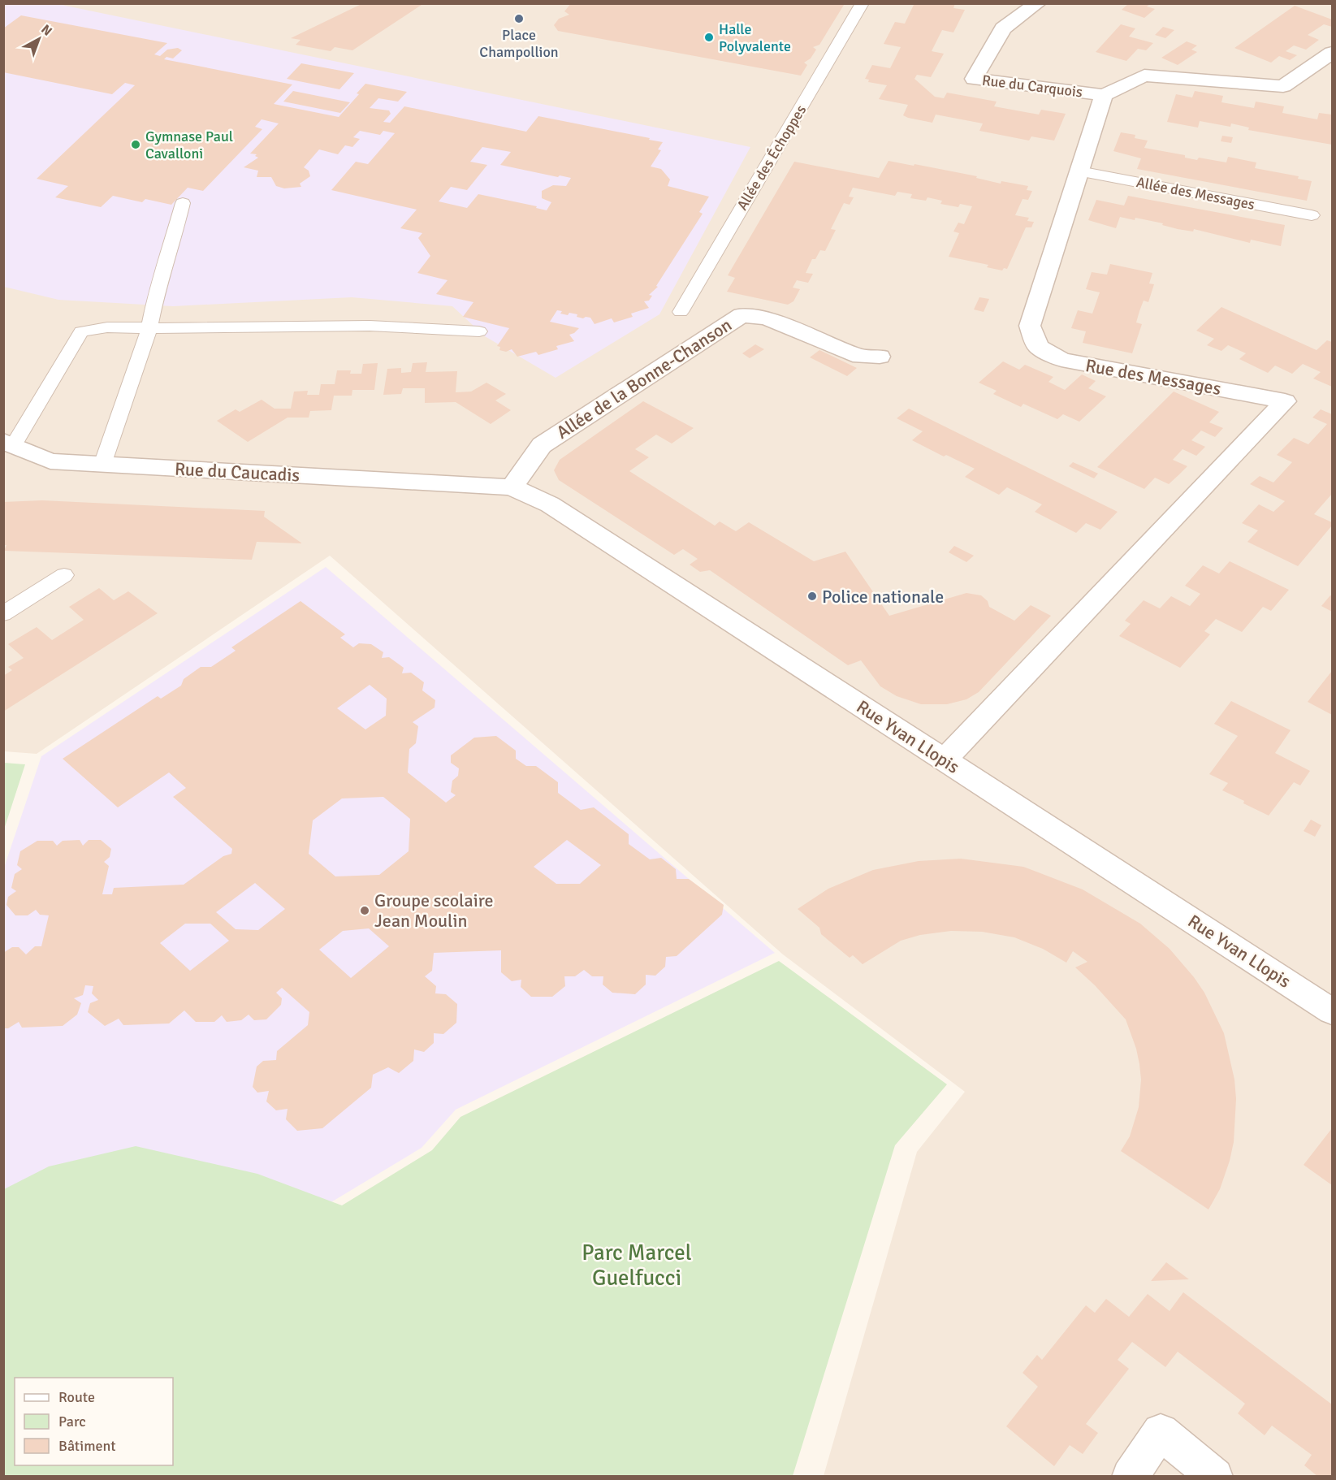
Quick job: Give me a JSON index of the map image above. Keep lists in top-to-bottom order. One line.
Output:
{"streets":{"street":["Rue du Carquois","Rue des Messages","Allée de la Bonne-Chanson","Rue du Caucadis","Rue Yvan Llopis"],"lane":["Allée des Échoppes","Allée des Messages"]},"crossings":[["Rue du Carquois","Rue des Messages"],["Allée des Messages","Rue des Messages"],["Rue des Messages","Rue Yvan Llopis"],["Allée de la Bonne-Chanson","Rue Yvan Llopis"],["Rue du Caucadis","Rue Yvan Llopis"]],"parks":["Parc Marcel Guelfucci"],"places":["Place Champollion","Halle Polyvalente","Gymnase Paul Cavalloni","Police nationale","Groupe scolaire Jean Moulin"],"legend":["Route","Parc","Bâtiment"],"north":"top right"}
